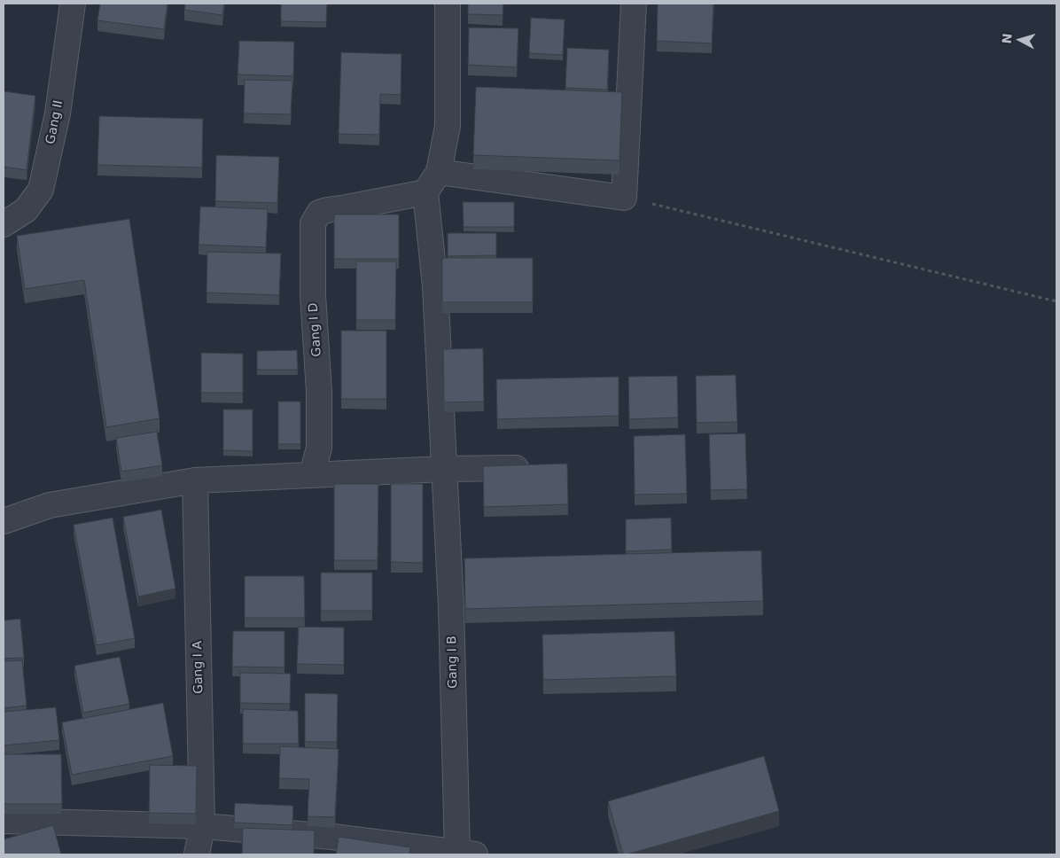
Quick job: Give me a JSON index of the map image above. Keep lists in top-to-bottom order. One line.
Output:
{"streets":{"street":["Gang II","Gang I D","Gang I B","Gang I A"]},"crossings":[["Gang I D","Gang I B"]],"north":"left"}
